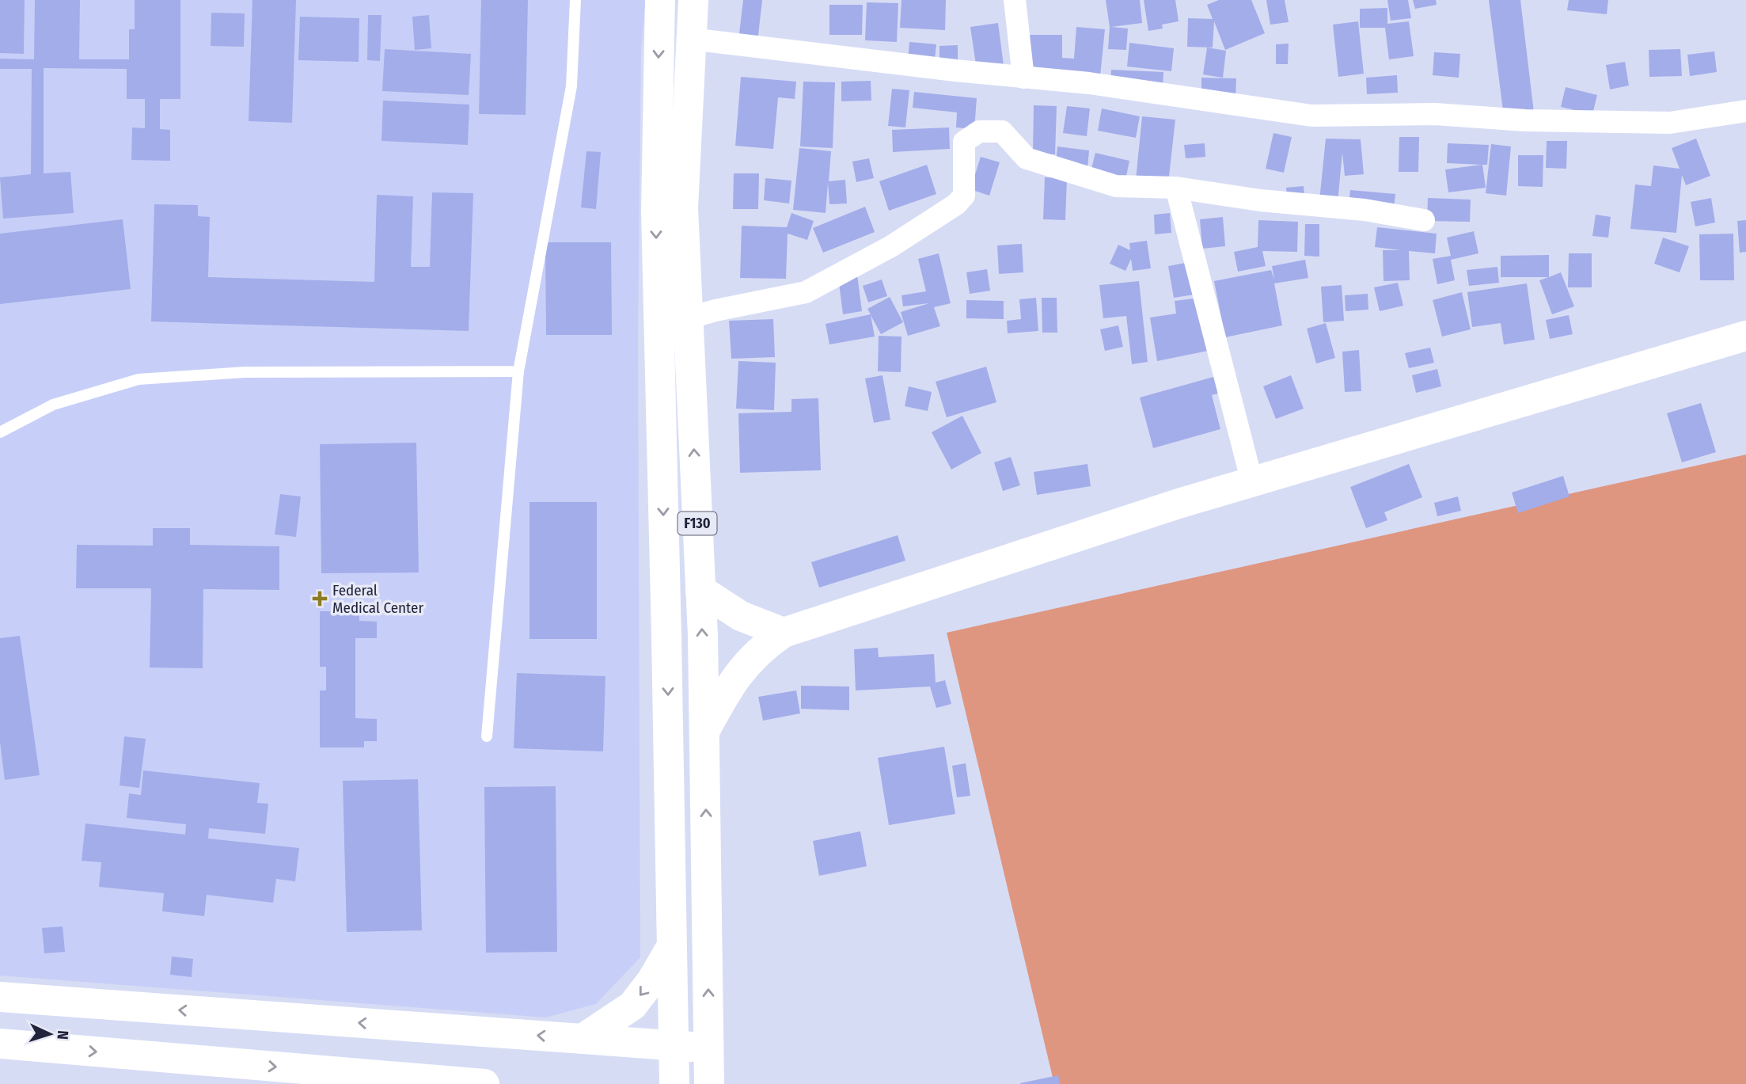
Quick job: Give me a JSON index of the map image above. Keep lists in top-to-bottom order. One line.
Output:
{"streets":{"main road":["F130"]},"places":{"health":["Federal Medical Center"]},"north":"right"}
